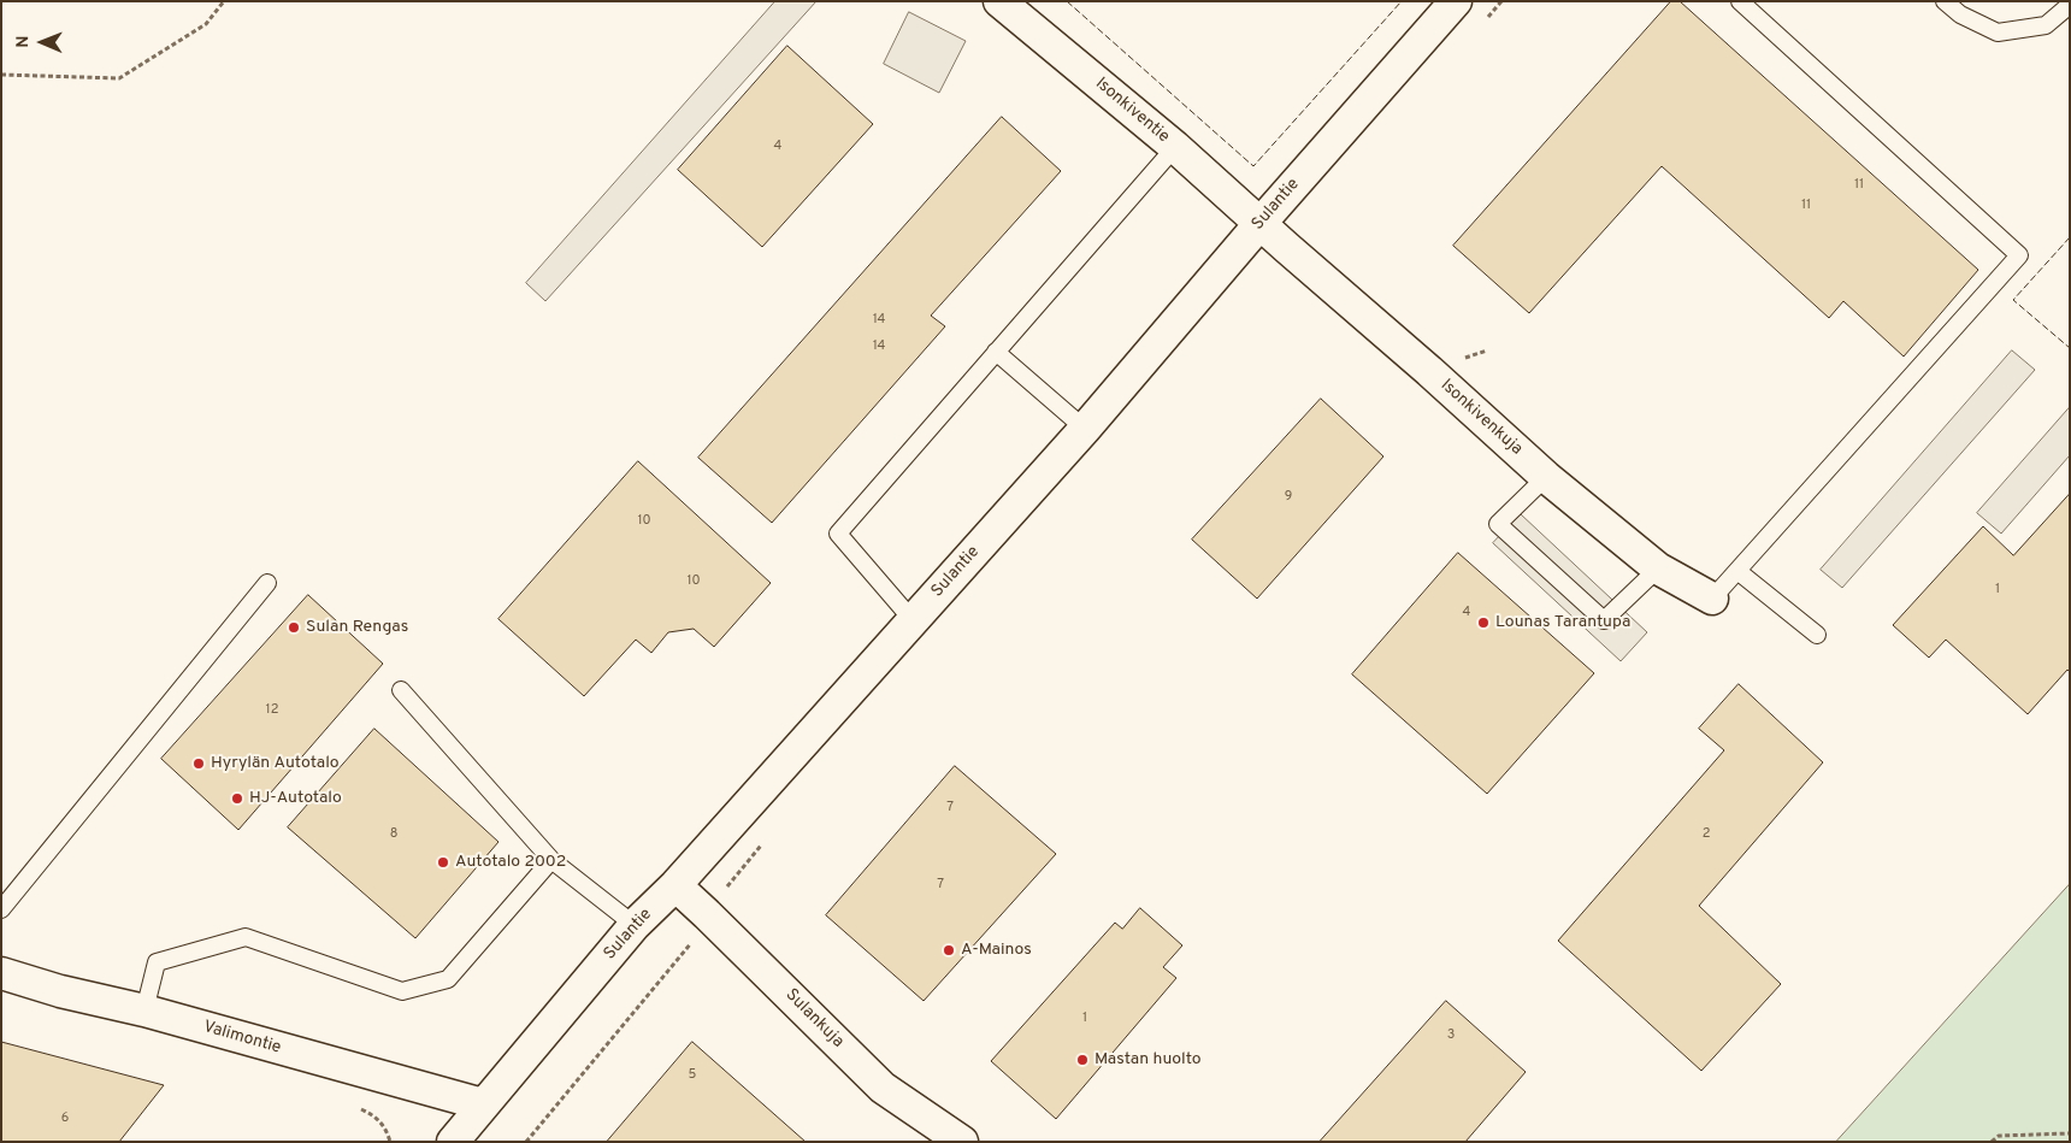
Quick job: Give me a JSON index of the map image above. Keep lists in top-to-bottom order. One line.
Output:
{"streets":{"street":["Isonkiventie","Sulantie","Isonkivenkuja","Sulankuja","Valimontie"]},"crossings":[["Isonkiventie","Sulantie"],["Isonkiventie","Isonkivenkuja"],["Sulantie","Isonkivenkuja"],["Sulantie","Sulankuja"],["Sulantie","Valimontie"]],"places":["Lounas Tarantupa","Sulan Rengas","Hyrylän Autotalo","HJ-Autotalo","Autotalo 2002","A-Mainos","Mastan huolto"],"house_numbers":["4","11","11","14","14","9","10","10","1","4","12","7","8","2","7","1","3","5","6"],"north":"left"}
